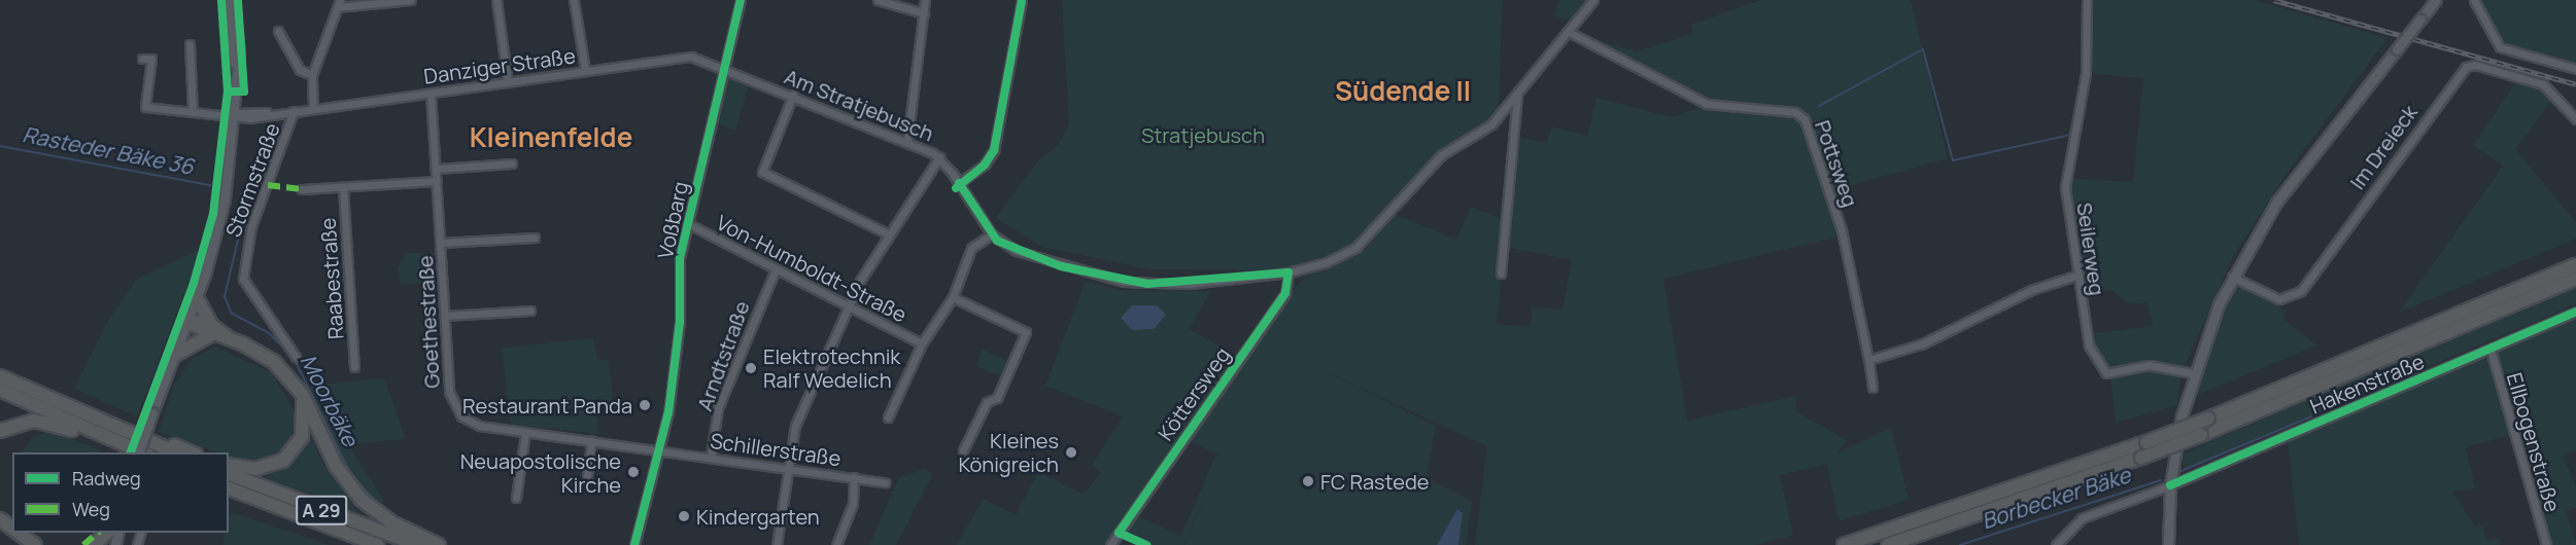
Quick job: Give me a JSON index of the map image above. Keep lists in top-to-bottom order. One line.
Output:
{"streets":{"highway":["A 29"],"street":["Danziger Straße","Am Stratjebusch","Im Dreieck","Pottsweg","Stormstraße","Voßbarg","Seilerweg","Von-Humboldt-Straße","Raabestraße","Goethestraße","Arndtstraße","Hakenstraße","Köttersweg","Ellbogenstraße","Schillerstraße"]},"crossings":[["Danziger Straße","Am Stratjebusch"],["Danziger Straße","Stormstraße"],["Danziger Straße","Voßbarg"],["Danziger Straße","Goethestraße"],["Am Stratjebusch","Pottsweg"],["Am Stratjebusch","Voßbarg"],["Am Stratjebusch","Köttersweg"],["Voßbarg","Von-Humboldt-Straße"],["Voßbarg","Goethestraße"],["Voßbarg","Schillerstraße"],["Von-Humboldt-Straße","Arndtstraße"],["Goethestraße","Schillerstraße"],["Arndtstraße","Schillerstraße"],["Hakenstraße","Ellbogenstraße"]],"districts":["Südende II","Kleinenfelde"],"water":["Rasteder Bäke 36","Moorbäke","Borbecker Bäke"],"parks":["Stratjebusch"],"places":["Elektrotechnik Ralf Wedelich","Restaurant Panda","Kleines Königreich","Neuapostolische Kirche","FC Rastede","Kindergarten"],"legend":["Radweg","Weg"]}
